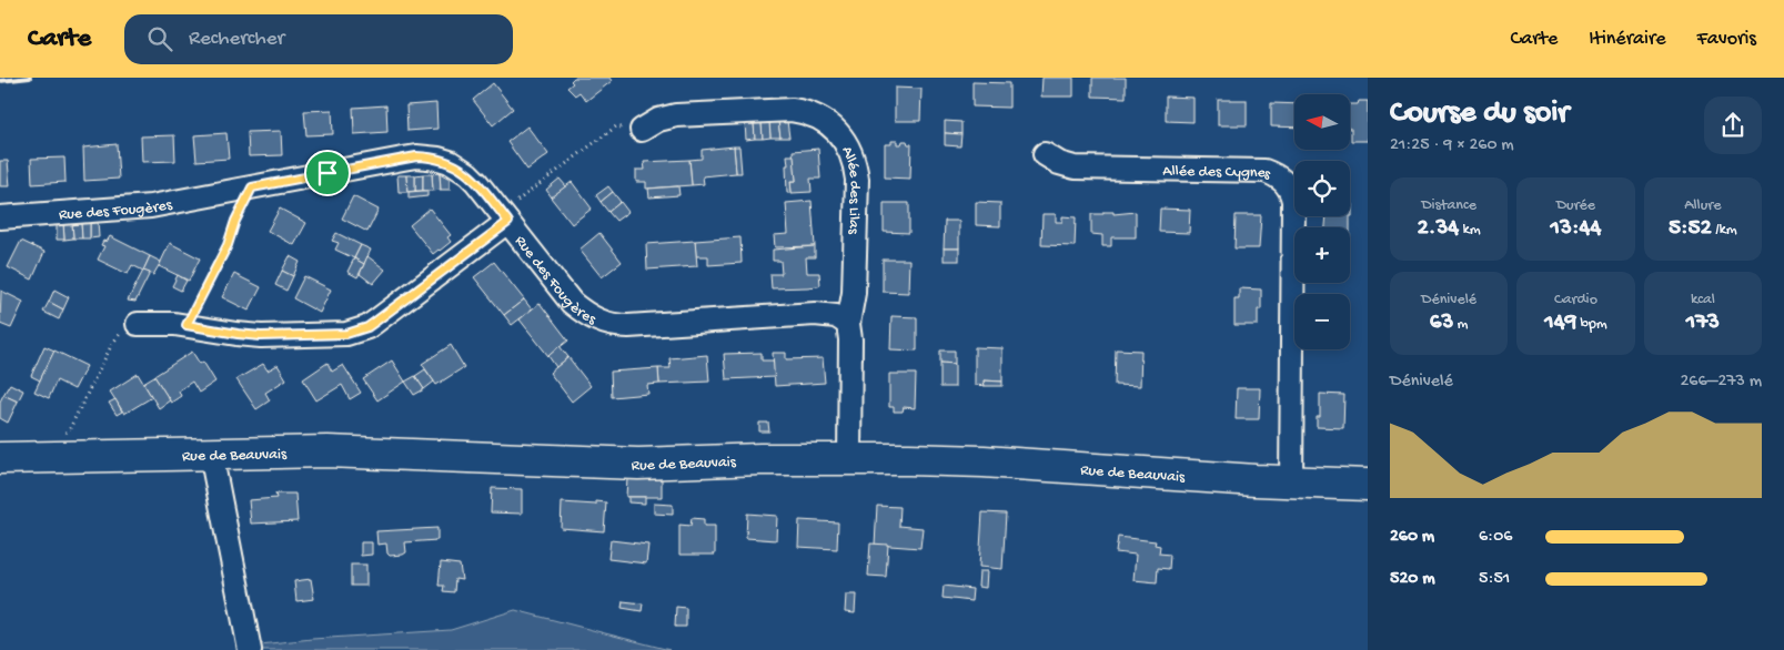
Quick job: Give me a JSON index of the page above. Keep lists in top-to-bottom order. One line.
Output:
{"streets":{"street":["Allée des Cygnes","Allée des Lilas","Rue des Fougères","Rue de Beauvais"]},"crossings":[["Allée des Cygnes","Rue de Beauvais"],["Allée des Lilas","Rue des Fougères"],["Allée des Lilas","Rue de Beauvais"]],"north":"left","page":{"header":"Carte","search":"Rechercher","nav":["Carte","Itinéraire","Favoris"],"heading":["Course du soir","21:25 · 9 × 260 m"],"map_buttons":["+","−"],"stats":[["Distance","2.34 km"],["Durée","13:44"],["Allure","5:52 /km"],["Dénivelé","63 m"],["Cardio","149 bpm"],["kcal","173"]],"chart":["Dénivelé","266–273 m"],"list":[{"name":"260 m","note":"6:06"},{"name":"520 m","note":"5:51"}]}}
